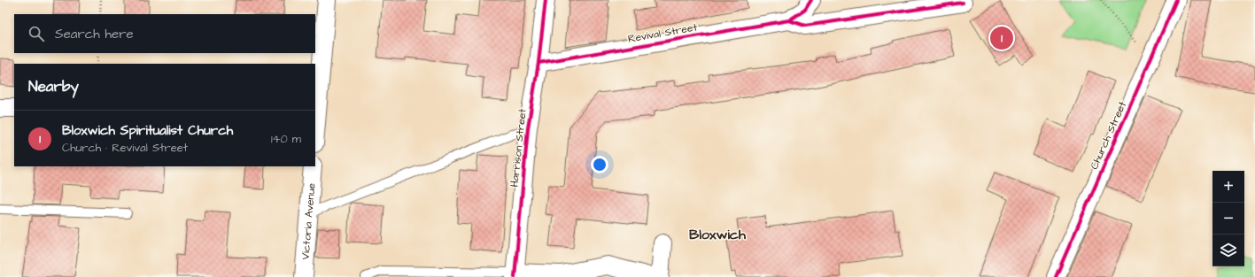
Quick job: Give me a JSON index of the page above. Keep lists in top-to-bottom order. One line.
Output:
{"streets":{"street":["Revival Street","Church Street","Harrison Street","Victoria Avenue"]},"crossings":[["Revival Street","Harrison Street"]],"districts":["Bloxwich"],"page":{"search":"Search here","pins":"1","heading":"Nearby","list":[{"mark":"1","name":"Bloxwich Spiritualist Church","note":"Church · Revival Street","value":"140 m"}],"map_buttons":["+","−"]}}
